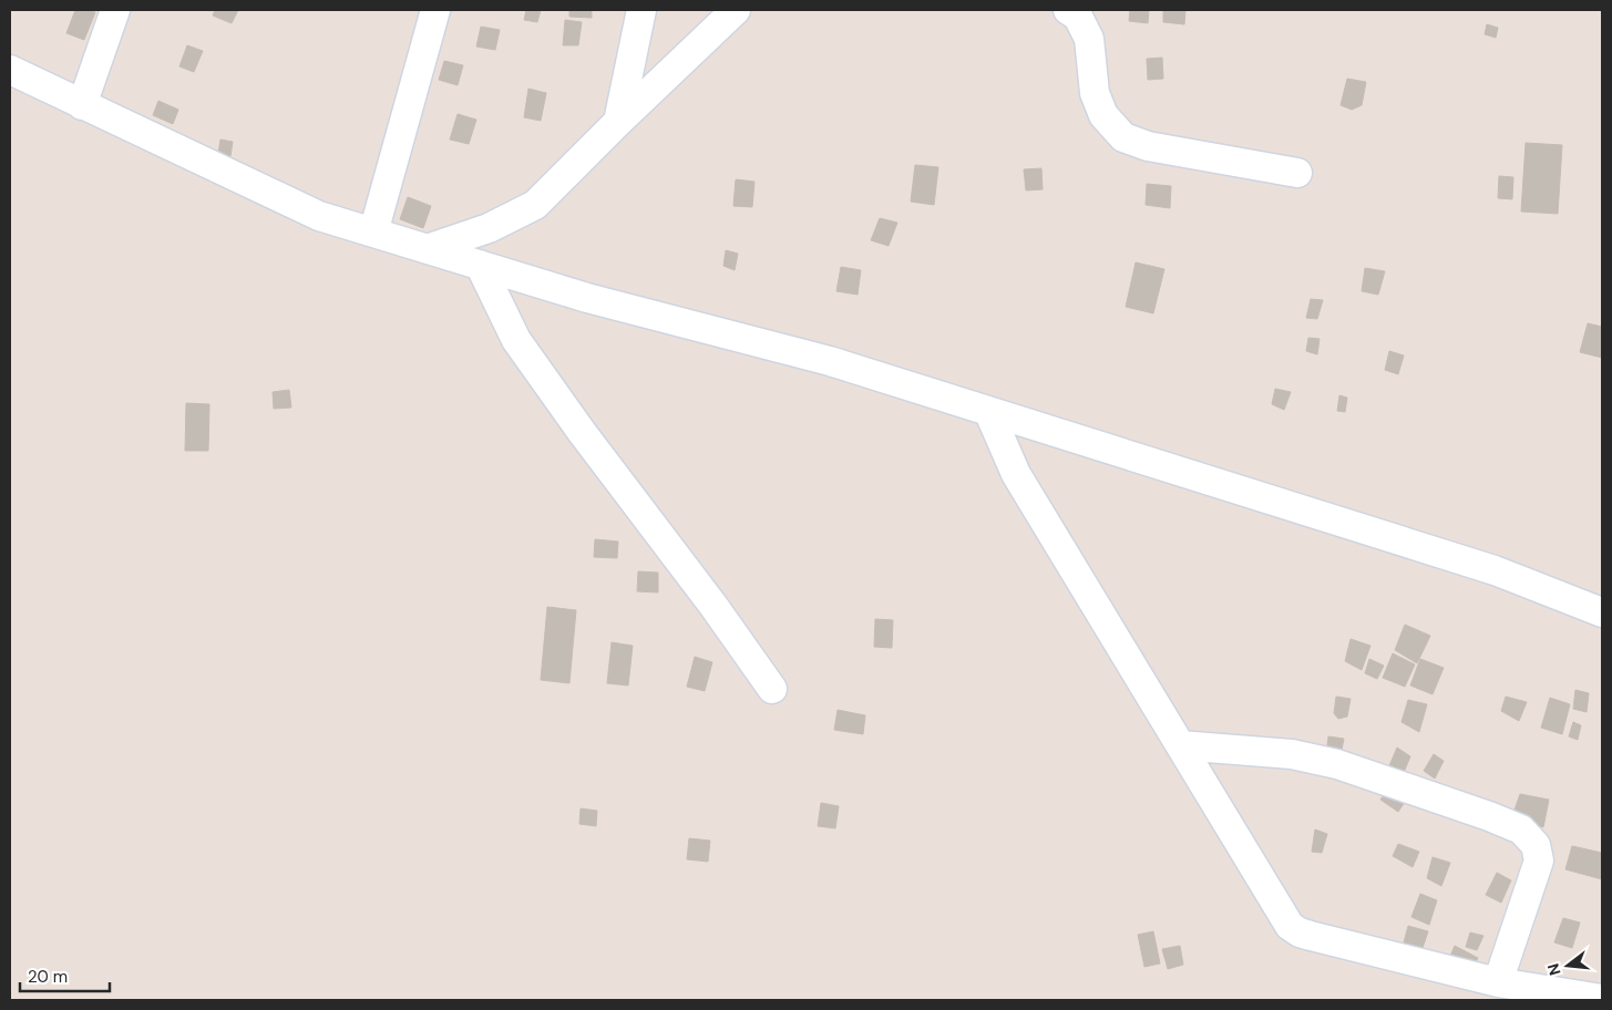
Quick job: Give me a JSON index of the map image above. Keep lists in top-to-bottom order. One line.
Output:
{"scale_bar":"20 m","north":"left"}
